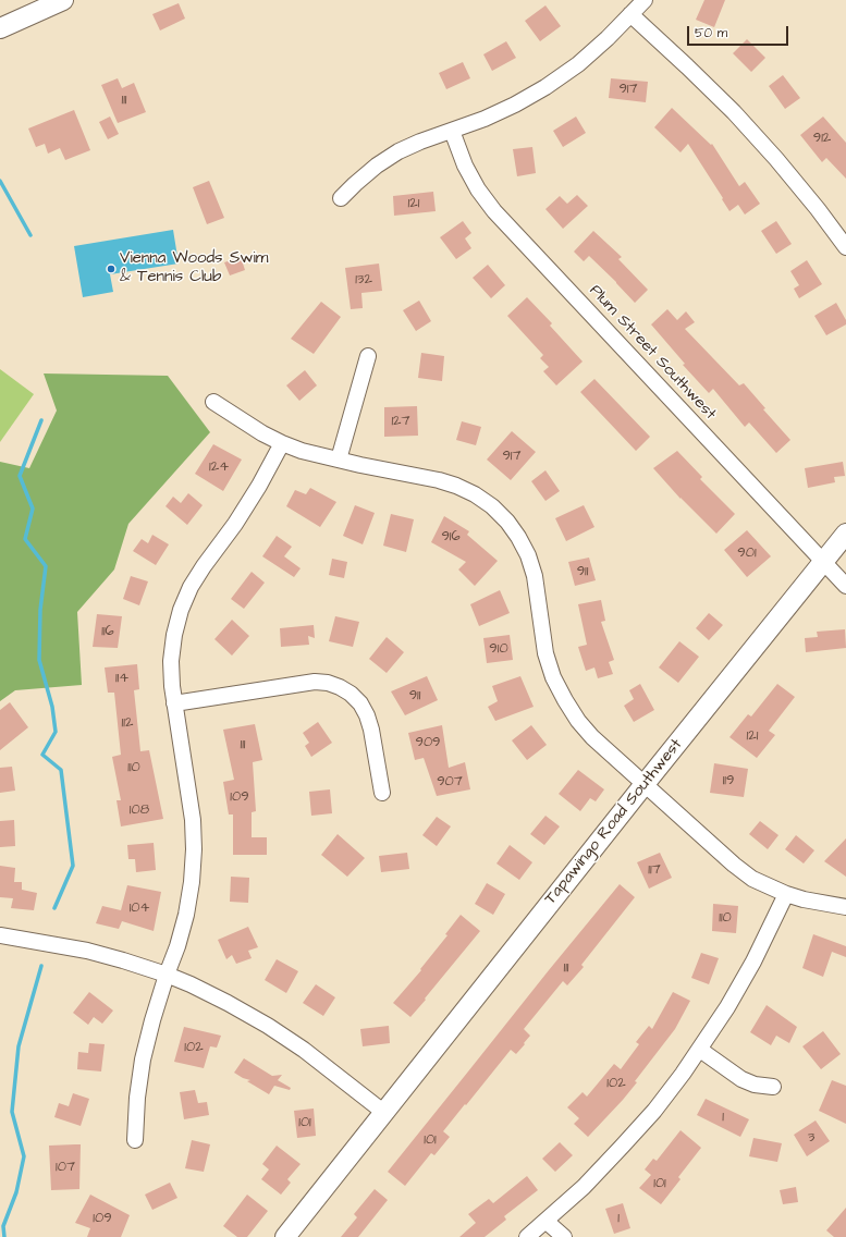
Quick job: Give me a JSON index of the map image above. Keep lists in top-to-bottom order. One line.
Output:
{"streets":{"street":["Plum Street Southwest","Tapawingo Road Southwest"]},"crossings":[["Plum Street Southwest","Tapawingo Road Southwest"]],"places":["Vienna Woods Swim & Tennis Club"],"house_numbers":["917","111","912","121","132","127","917","124","916","901","911","116","910","114","911","112","121","909","111","110","119","907","109","108","117","104","110","111","102","102","1","101","3","101","107","101","109","1"],"scale_bar":"50 m"}
